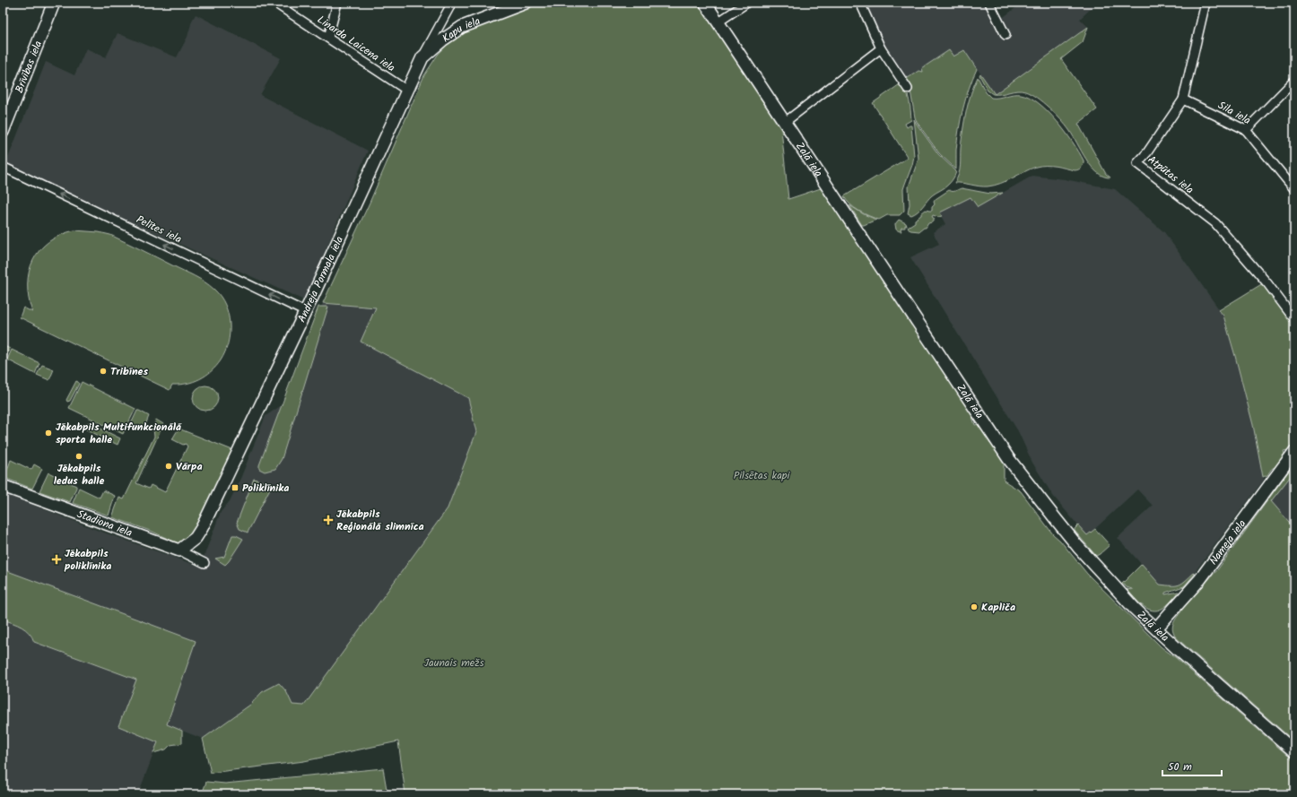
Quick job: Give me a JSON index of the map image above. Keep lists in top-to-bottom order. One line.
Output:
{"streets":{"main road":["Kapu iela","Brīvības iela","Zaļā iela","Andreja Pormaļa iela","Stadiona iela","Nameja iela"],"street":["Linarda Laicena iela","Sila iela","Atpūtas iela","Pelītes iela"]},"crossings":[["Kapu iela","Andreja Pormaļa iela"],["Linarda Laicena iela","Andreja Pormaļa iela"],["Sila iela","Atpūtas iela"],["Zaļā iela","Nameja iela"],["Pelītes iela","Andreja Pormaļa iela"],["Andreja Pormaļa iela","Stadiona iela"]],"one_way":["Pelītes iela"],"parks":["Pilsētas kapi","Jaunais mežs"],"places":{"other":["Tribīnes","Jēkabpils Multifunkcionālā sporta halle","Jēkabpils ledus halle","Vārpa","Kapliča"],"transit":["Poliklīnika"],"health":["Jēkabpils Reģionālā slimnīca","Jēkabpils poliklīnika"]},"scale_bar":"50 m"}
